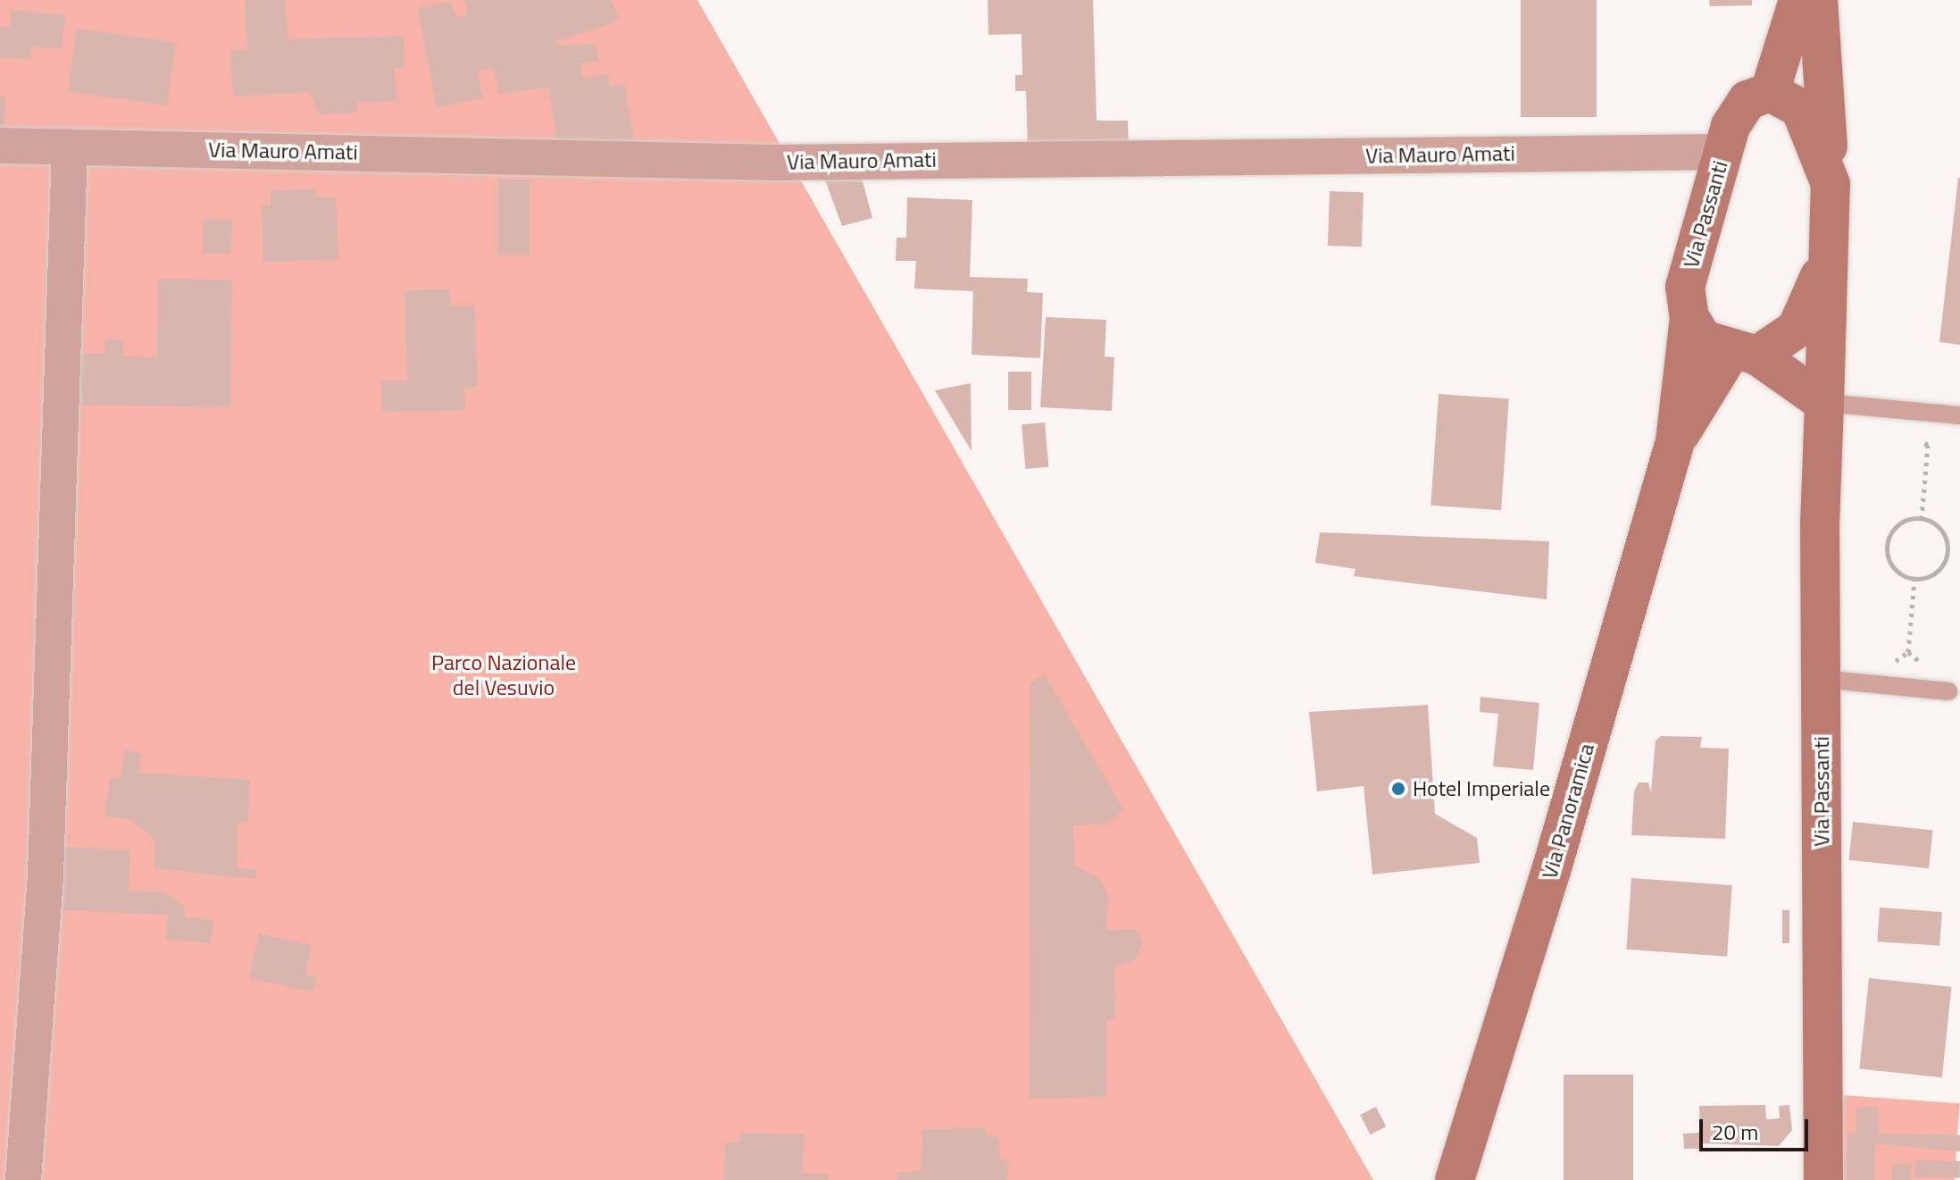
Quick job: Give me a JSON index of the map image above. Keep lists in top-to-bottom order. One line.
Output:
{"streets":{"main road":["Via Passanti","Via Panoramica"],"street":["Via Mauro Amati"]},"crossings":[["Via Mauro Amati","Via Passanti"],["Via Passanti","Via Panoramica"]],"parks":["Parco Nazionale del Vesuvio"],"places":["Hotel Imperiale"],"scale_bar":"20 m"}
